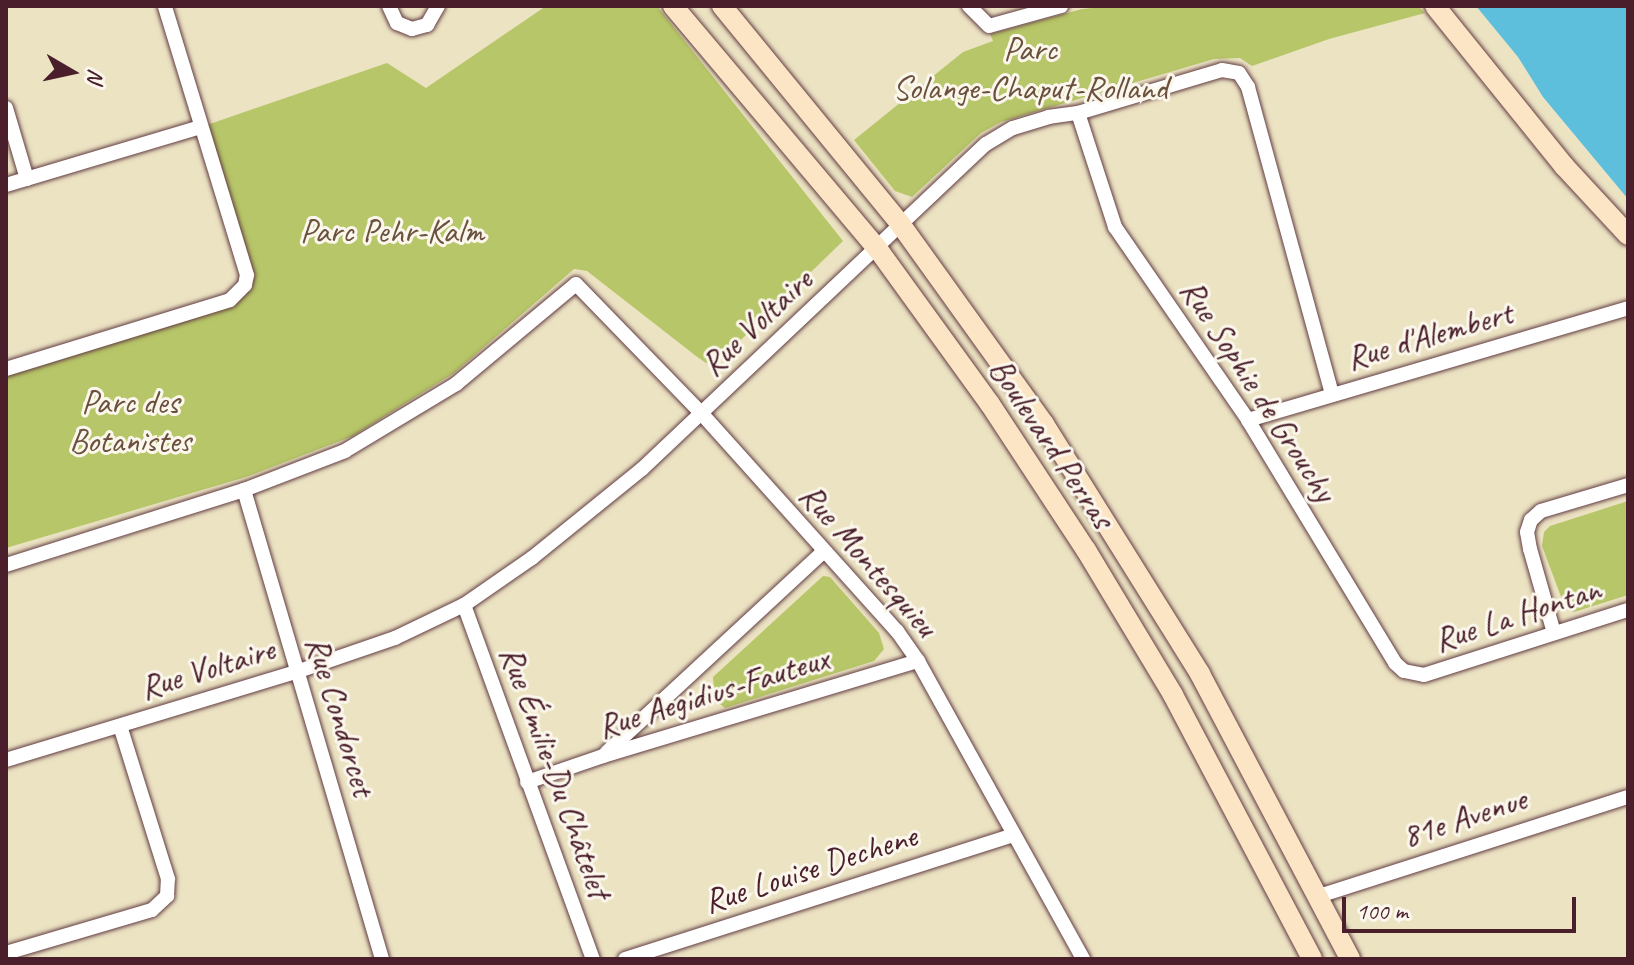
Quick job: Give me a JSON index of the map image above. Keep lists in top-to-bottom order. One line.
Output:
{"streets":{"main road":["Boulevard Perras"],"street":["Rue Voltaire","Rue d'Alembert","Rue Sophie de Grouchy","Rue Montesquieu","Rue La Hontan","Rue Aegidius-Fauteux","Rue Condorcet","Rue Émilie-Du Châtelet","81e Avenue","Rue Louise Dechene"]},"crossings":[["Rue Voltaire","Rue d'Alembert"],["Rue Voltaire","Rue Sophie de Grouchy"],["Rue Voltaire","Boulevard Perras"],["Rue Voltaire","Rue Montesquieu"],["Rue Voltaire","Rue Condorcet"],["Rue Voltaire","Rue Émilie-Du Châtelet"],["Rue d'Alembert","Rue Sophie de Grouchy"],["Rue Sophie de Grouchy","Rue La Hontan"],["Boulevard Perras","81e Avenue"],["Rue Montesquieu","Rue Aegidius-Fauteux"],["Rue Montesquieu","Rue Condorcet"],["Rue Montesquieu","Rue Louise Dechene"],["Rue Aegidius-Fauteux","Rue Émilie-Du Châtelet"]],"parks":["Parc Solange-Chaput-Rolland","Parc Pehr-Kalm","Parc des Botanistes"],"scale_bar":"100 m","north":"right"}
